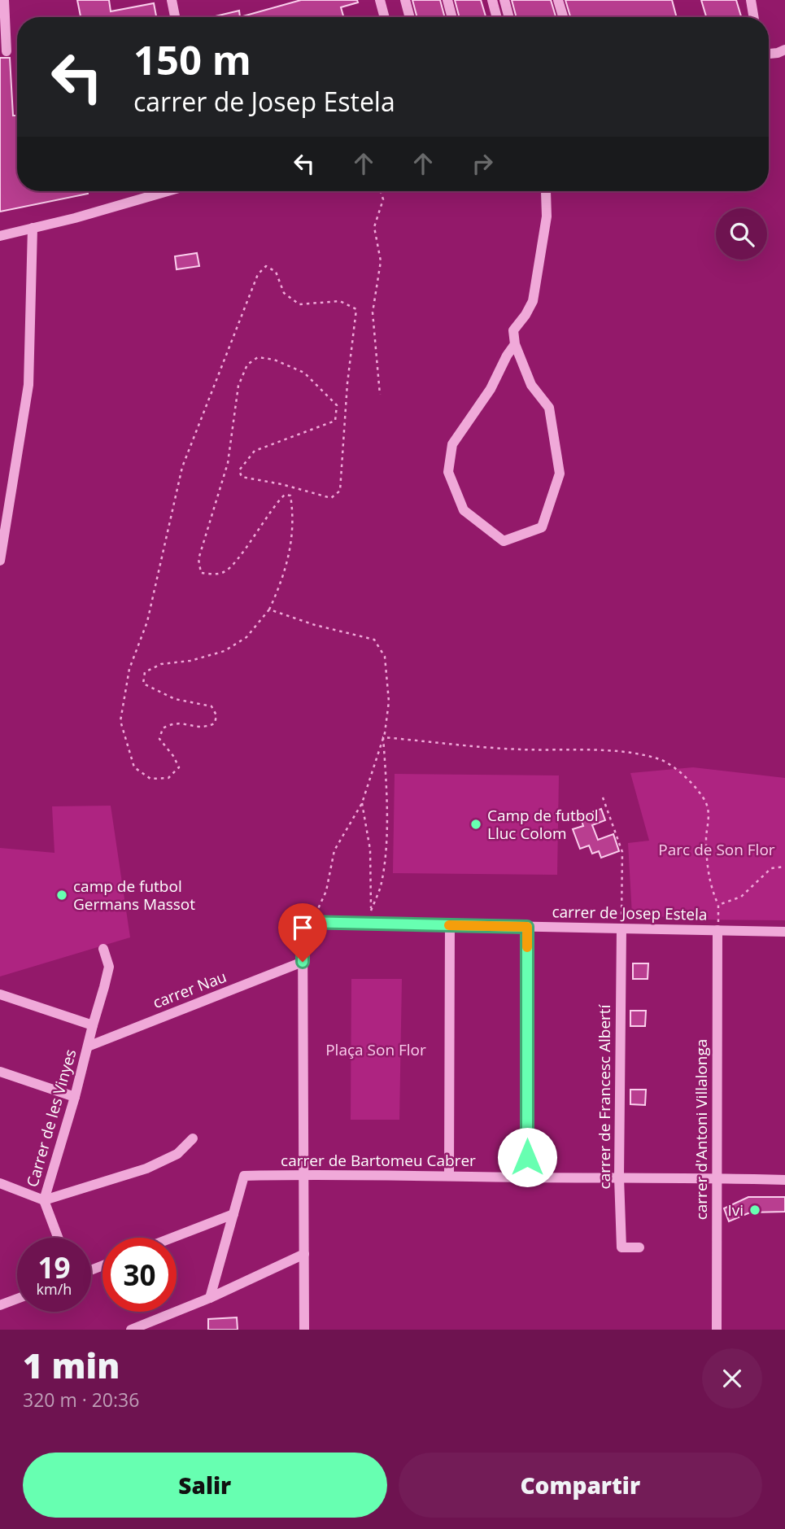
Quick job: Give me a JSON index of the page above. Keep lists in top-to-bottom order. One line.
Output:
{"streets":{"street":["carrer de Josep Estela","carrer Nau","carrer de Francesc Albertí","Carrer de les Vinyes","carrer d'Antoni Villalonga","carrer de Bartomeu Cabrer"]},"crossings":[["carrer de Josep Estela","carrer de Francesc Albertí"],["carrer de Josep Estela","carrer d'Antoni Villalonga"],["carrer Nau","Carrer de les Vinyes"],["carrer de Francesc Albertí","carrer de Bartomeu Cabrer"],["carrer d'Antoni Villalonga","carrer de Bartomeu Cabrer"]],"parks":["Parc de Son Flor","Plaça Son Flor"],"places":["Camp de futbol Lluc Colom","camp de futbol Germans Massot","Ivi"],"page":{"turn":["150 m","carrer de Josep Estela"],"speed":"19 km/h","limit":"30","heading":["1 min","320 m · 20:36"],"buttons":["Salir","Compartir"]}}
